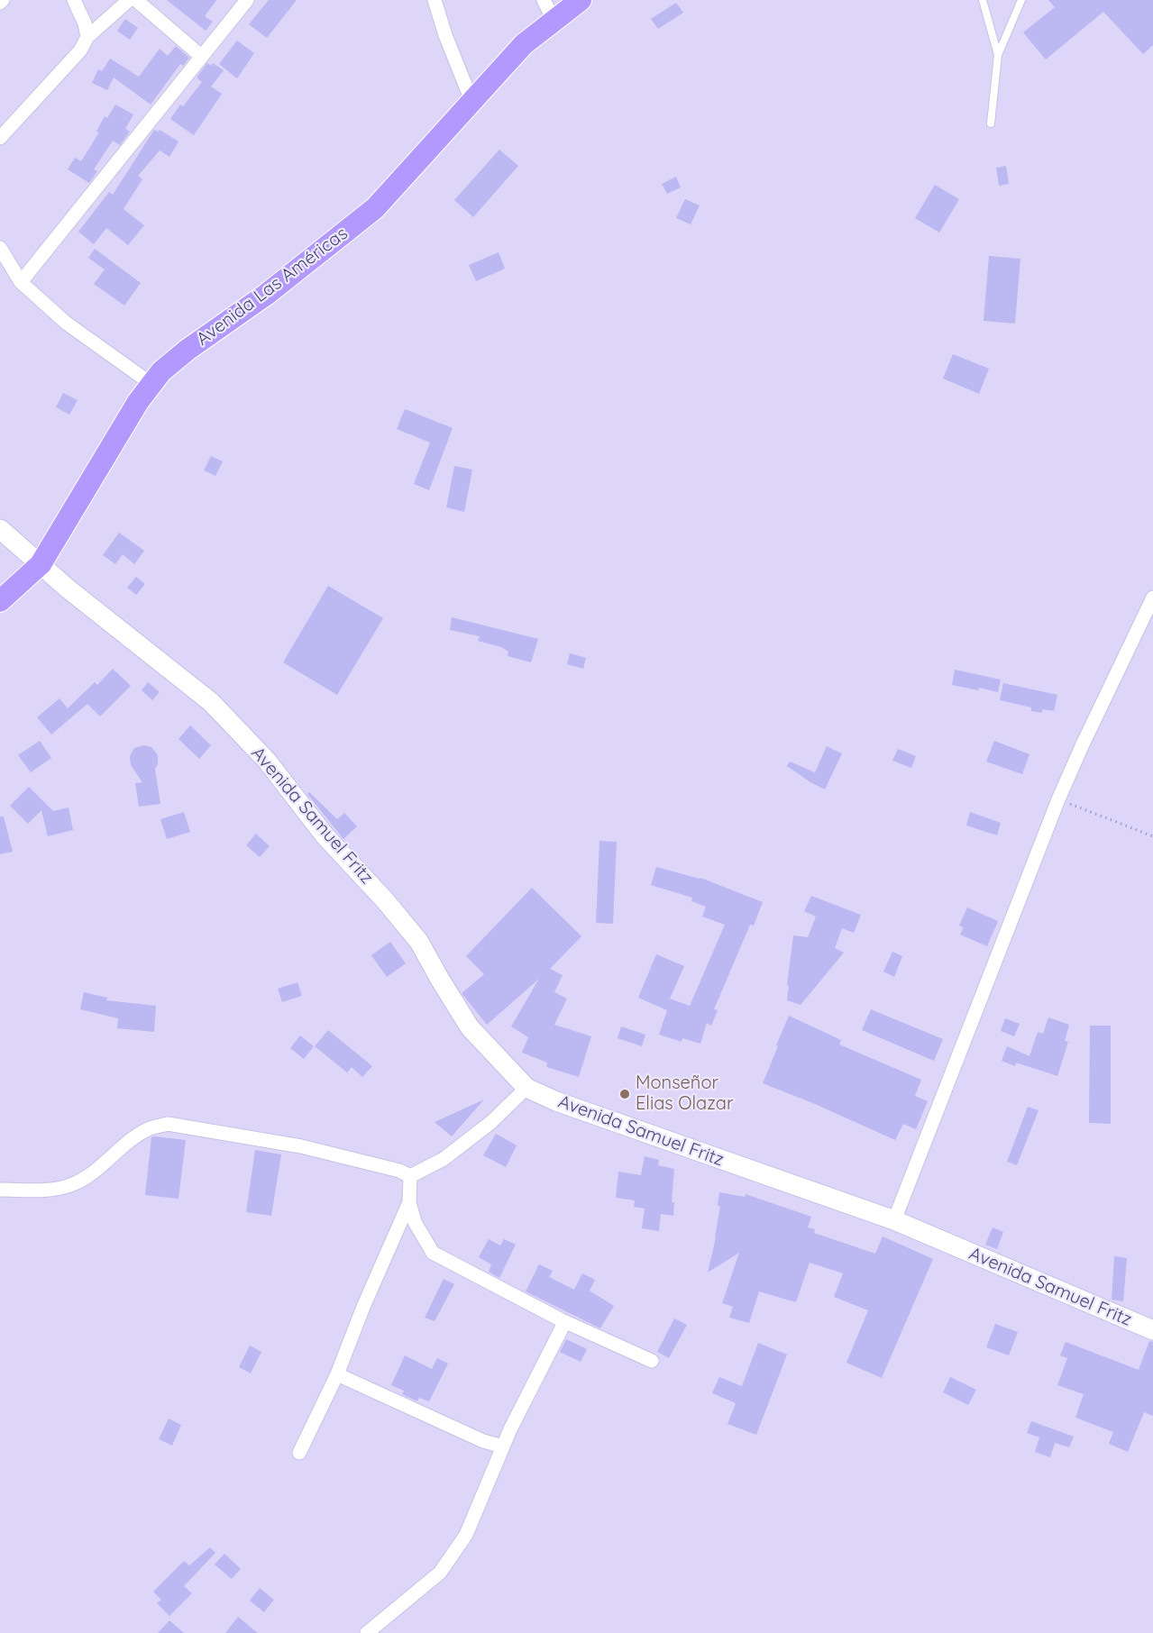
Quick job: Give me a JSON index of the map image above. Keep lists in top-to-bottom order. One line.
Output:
{"streets":{"main road":["Avenida Las Américas"],"street":["Avenida Samuel Fritz"]},"crossings":[["Avenida Las Américas","Avenida Samuel Fritz"]],"places":["Monseñor Elias Olazar"]}
